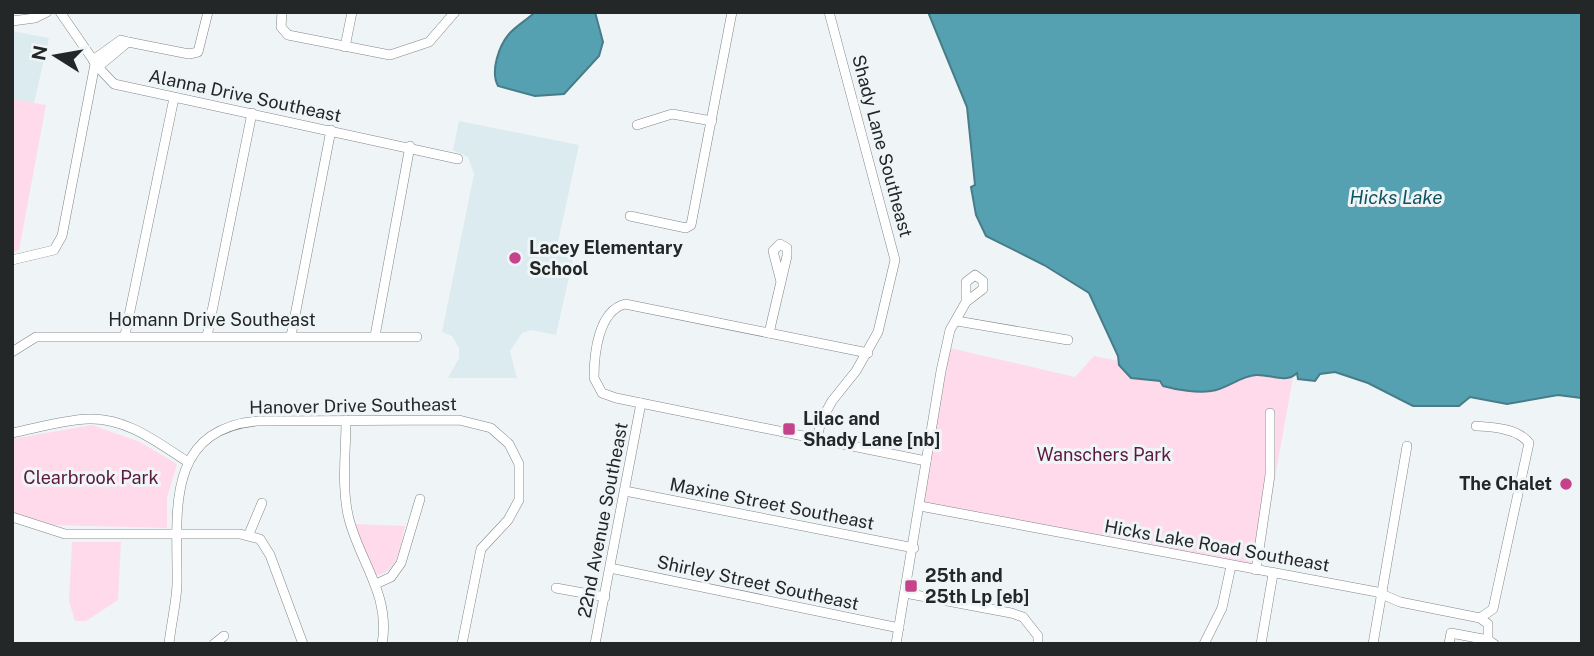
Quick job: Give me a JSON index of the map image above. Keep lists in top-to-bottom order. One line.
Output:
{"streets":{"street":["Alanna Drive Southeast","Shady Lane Southeast","Homann Drive Southeast","Hanover Drive Southeast","Maxine Street Southeast","22nd Avenue Southeast","Hicks Lake Road Southeast","Shirley Street Southeast"]},"crossings":[["Maxine Street Southeast","22nd Avenue Southeast"],["22nd Avenue Southeast","Shirley Street Southeast"]],"water":["Hicks Lake"],"parks":["Wanschers Park","Clearbrook Park"],"places":{"other":["Lacey Elementary School","The Chalet"],"transit":["Lilac and Shady Lane [nb]","25th and 25th Lp [eb]"]},"north":"left"}
